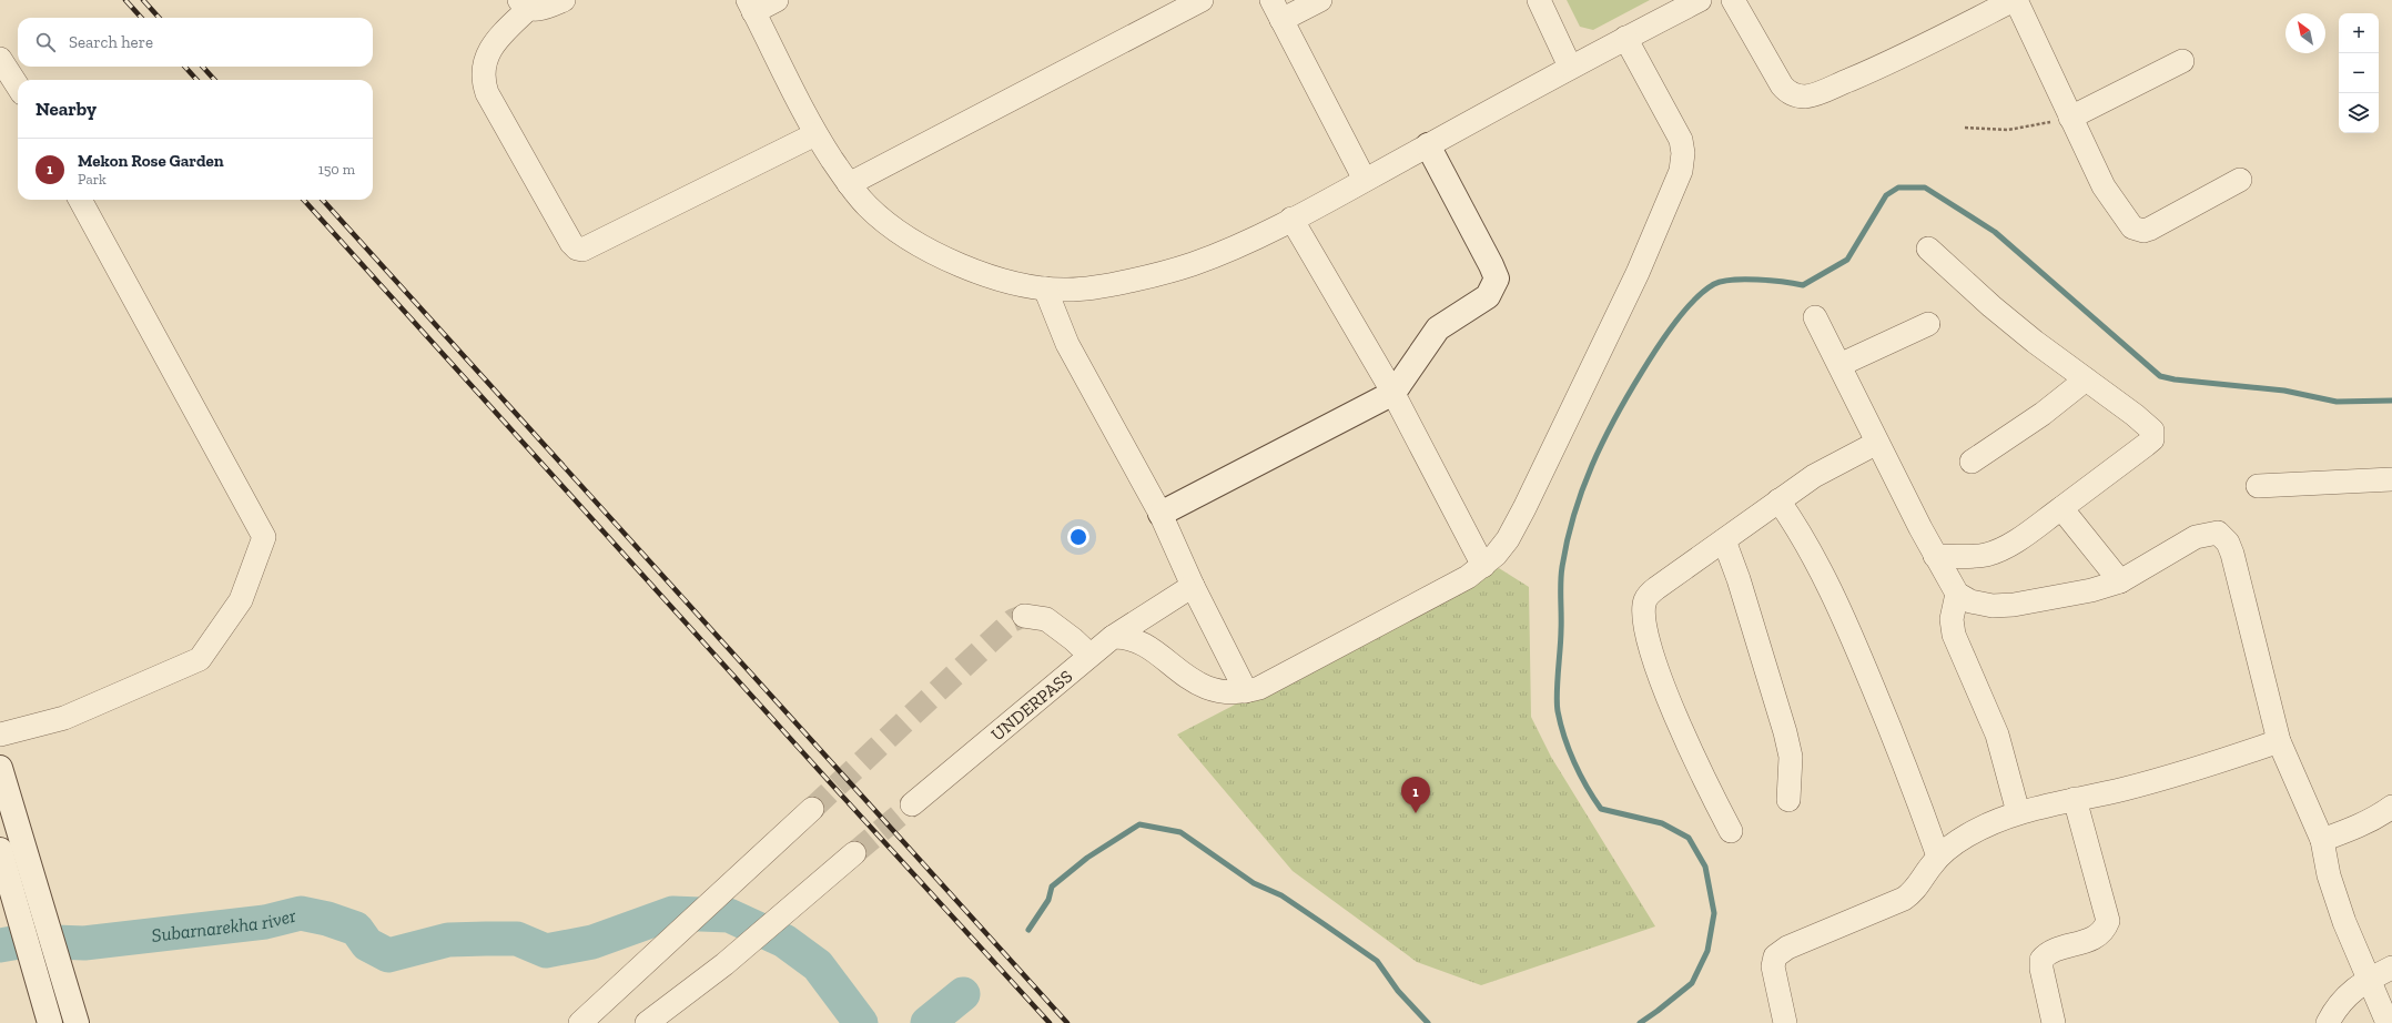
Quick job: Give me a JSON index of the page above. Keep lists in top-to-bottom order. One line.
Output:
{"streets":{"street":["UNDERPASS"]},"water":["Subarnarekha river"],"north":"top left","page":{"map_buttons":["+","−"],"search":"Search here","heading":"Nearby","list":[{"mark":"1","name":"Mekon Rose Garden","note":"Park","value":"150 m"}],"pins":"1"}}
